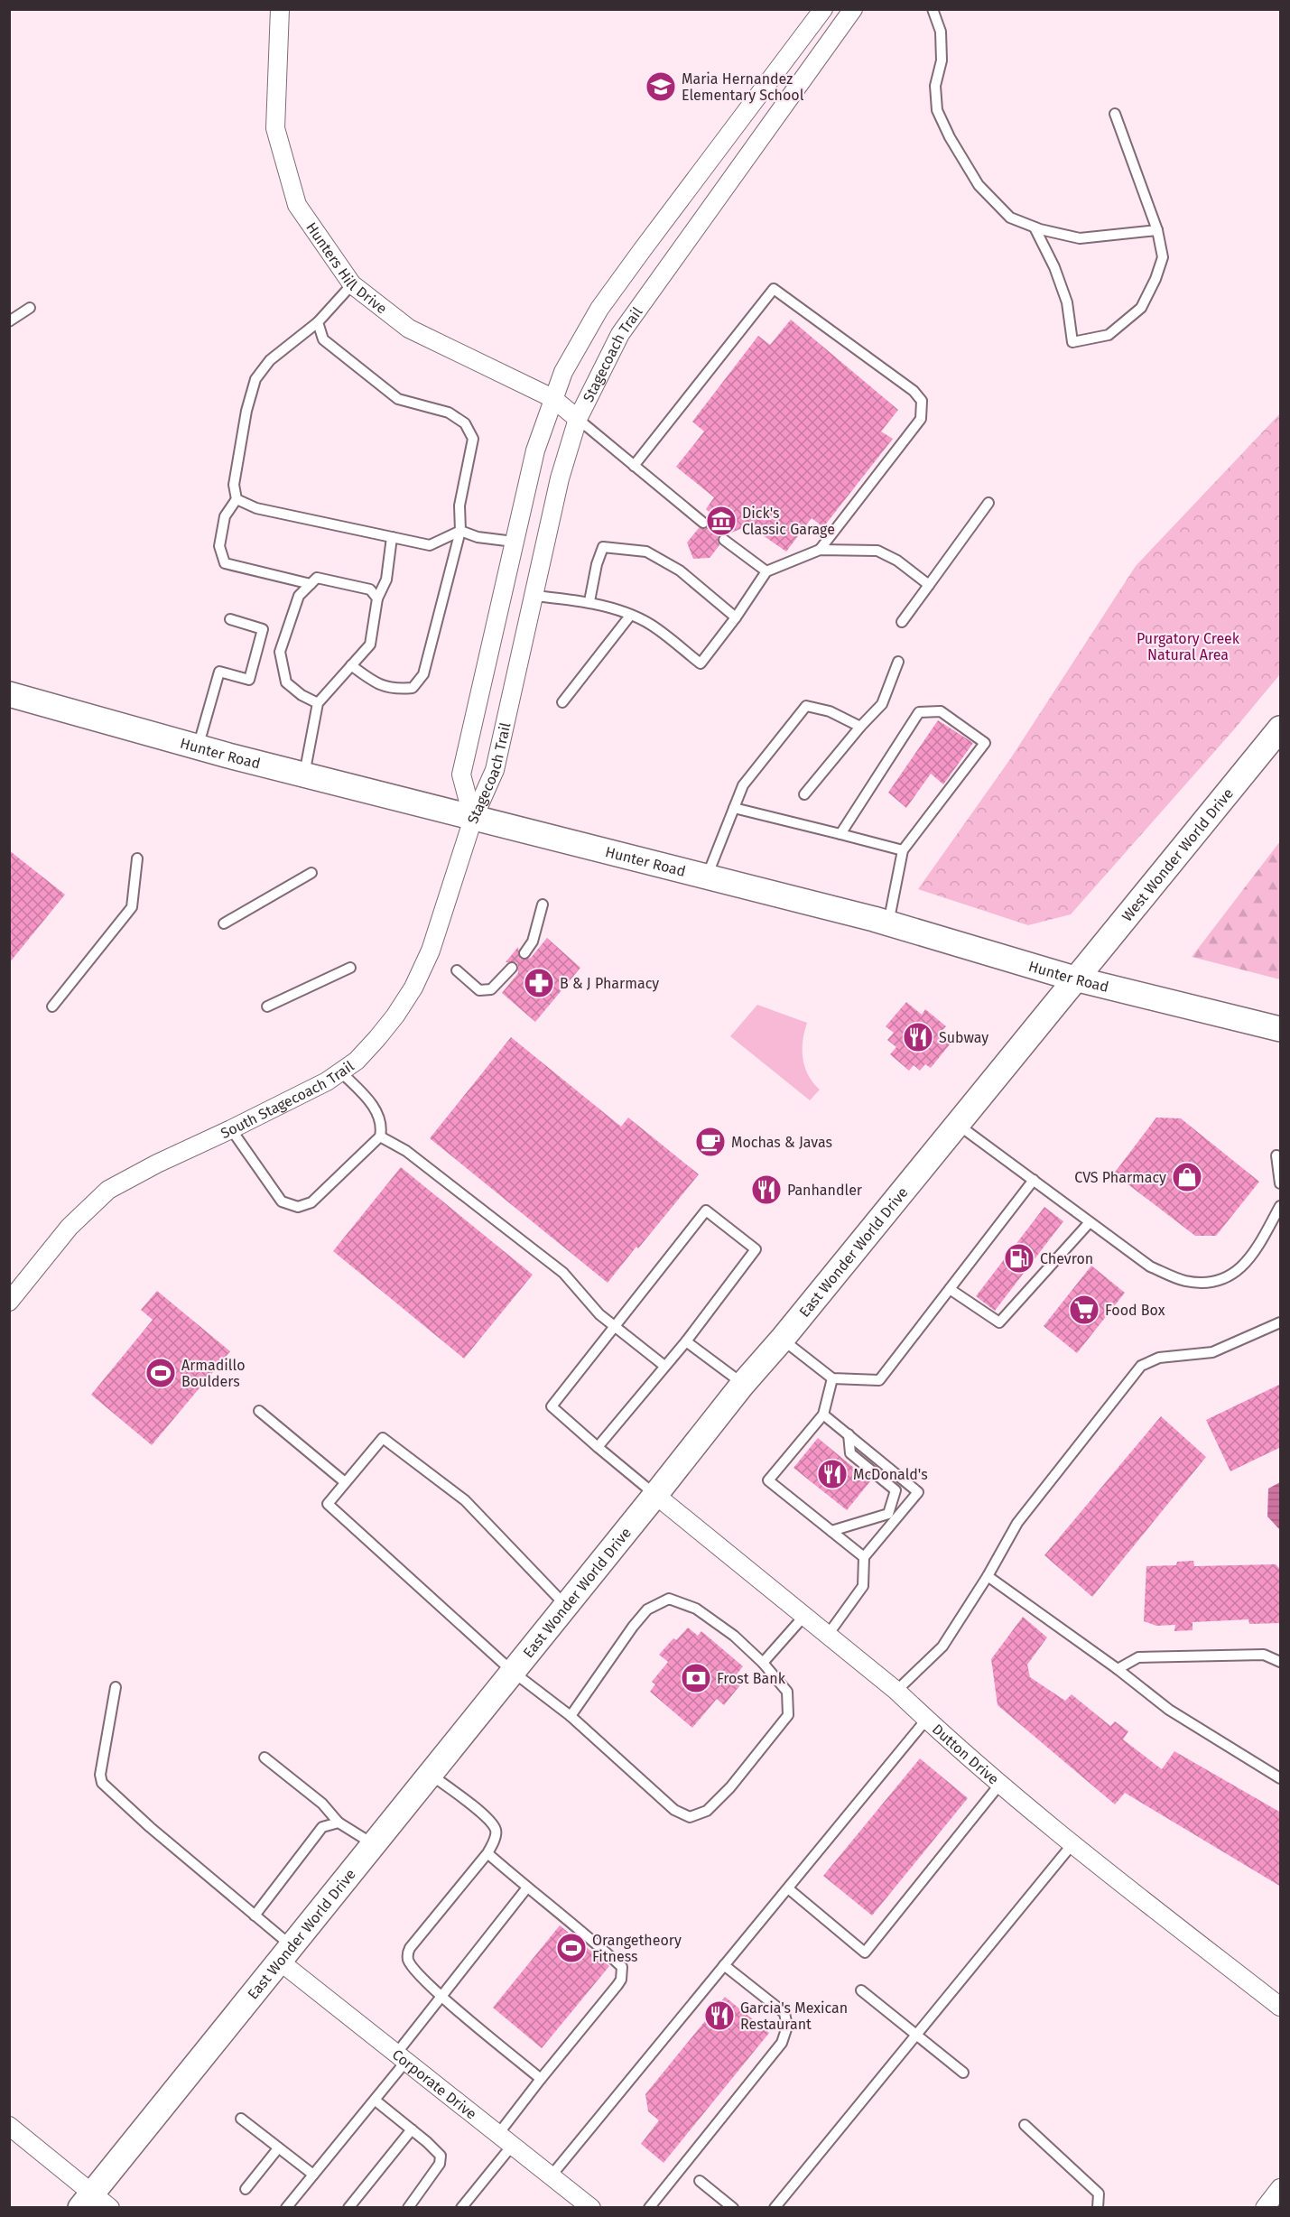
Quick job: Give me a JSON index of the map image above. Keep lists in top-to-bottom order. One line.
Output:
{"streets":{"main road":["Hunter Road","West Wonder World Drive","East Wonder World Drive"],"street":["Hunters Hill Drive","Stagecoach Trail","South Stagecoach Trail","Dutton Drive","Corporate Drive"]},"crossings":[["Hunters Hill Drive","Stagecoach Trail"],["Stagecoach Trail","Hunter Road"],["Stagecoach Trail","South Stagecoach Trail"],["Hunter Road","West Wonder World Drive"],["Hunter Road","South Stagecoach Trail"],["Hunter Road","East Wonder World Drive"],["West Wonder World Drive","East Wonder World Drive"],["East Wonder World Drive","Dutton Drive"],["East Wonder World Drive","Corporate Drive"]],"parks":["Purgatory Creek Natural Area"],"places":{"school or university":["Maria Hernandez Elementary School"],"museum":["Dick's Classic Garage"],"pharmacy":["B & J Pharmacy"],"restaurant":["Subway","Panhandler","McDonald's","Garcia's Mexican Restaurant"],"cafe":["Mochas & Javas"],"shop":["CVS Pharmacy"],"fuel station":["Chevron"],"supermarket":["Food Box"],"sports":["Armadillo Boulders","Orangetheory Fitness"],"bank":["Frost Bank"]}}
